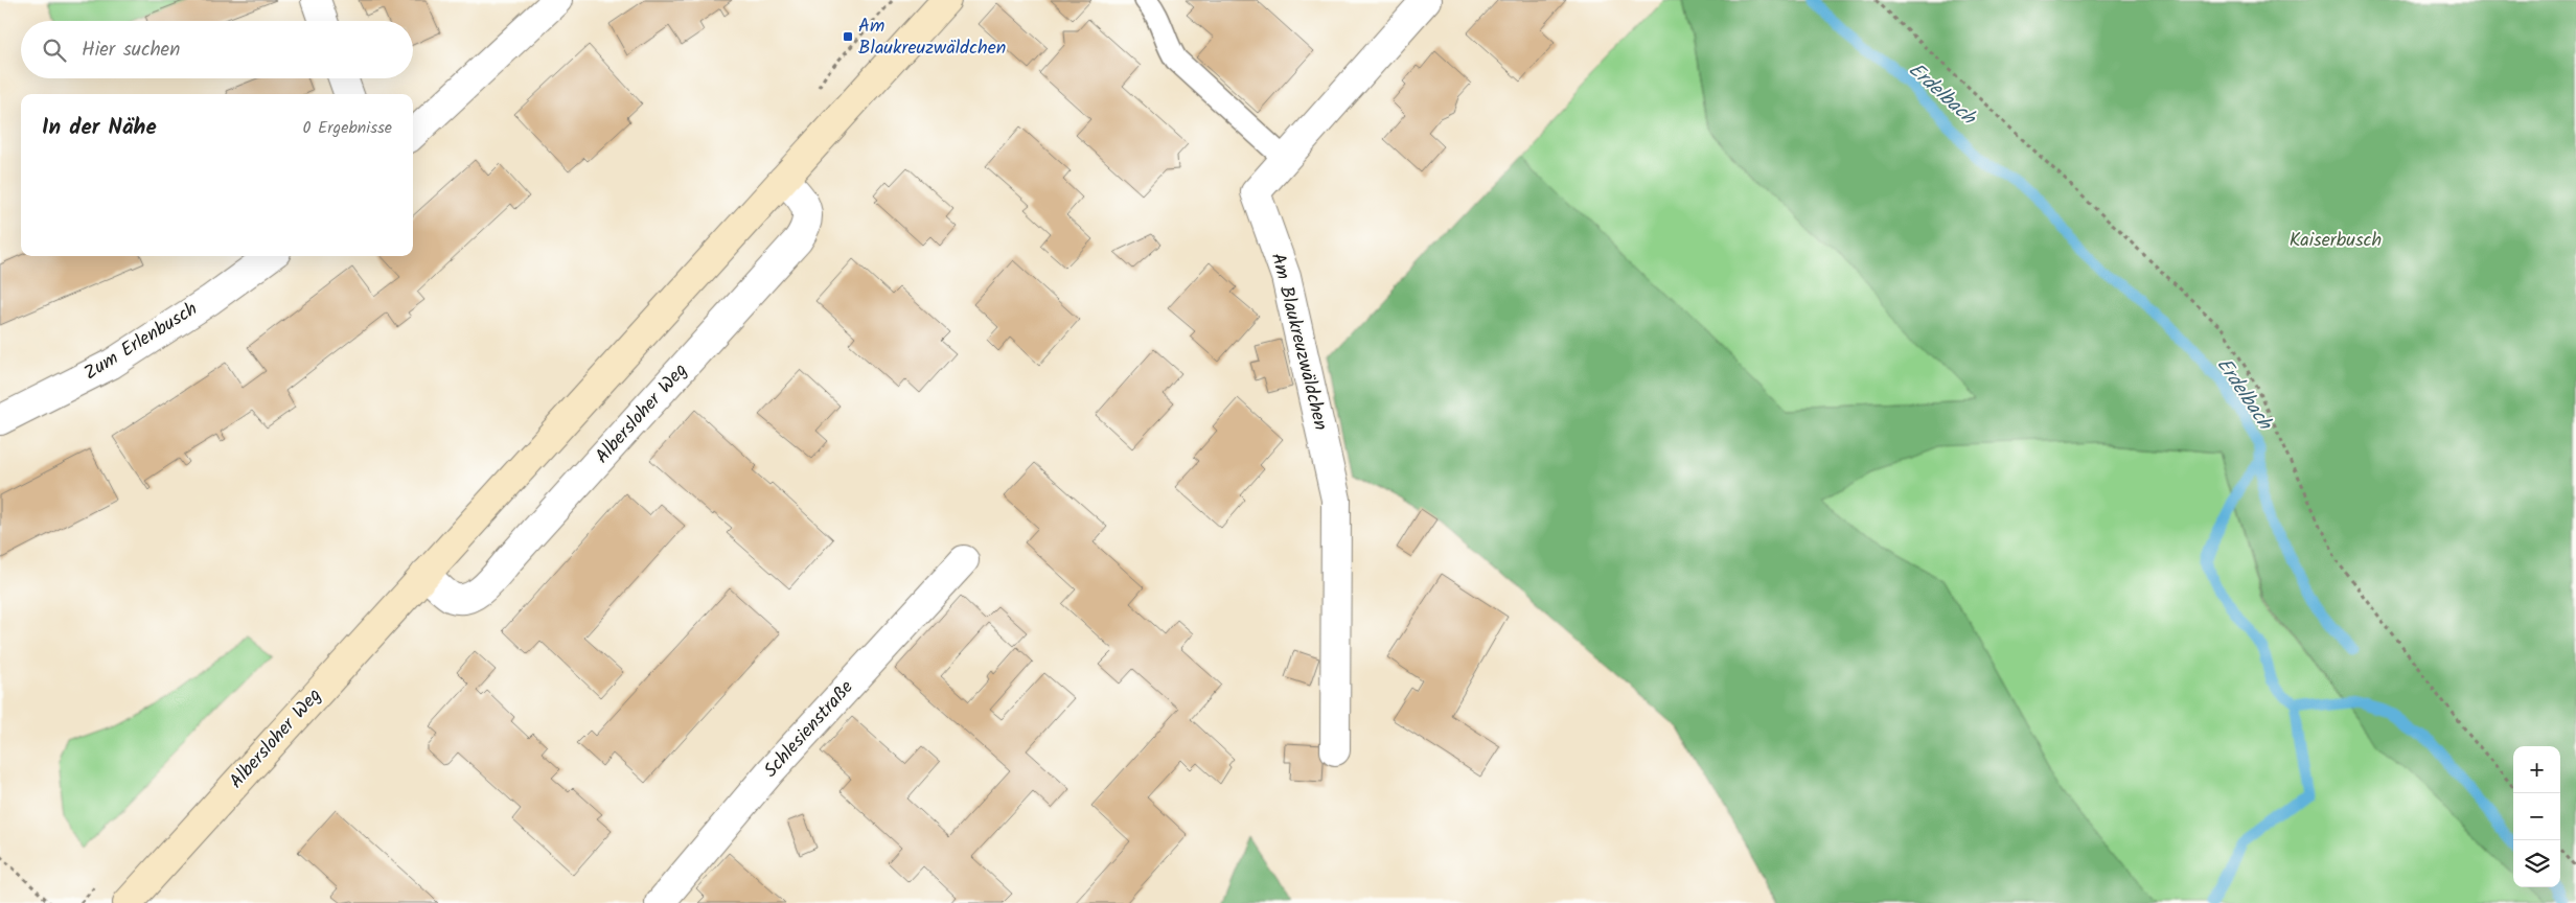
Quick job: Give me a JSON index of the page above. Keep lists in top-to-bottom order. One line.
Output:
{"streets":{"main road":["Albersloher Weg"],"street":["Zum Erlenbusch","Am Blaukreuzwäldchen","Schlesienstraße"]},"water":["Erdelbach"],"parks":["Kaiserbusch"],"places":{"transit":["Am Blaukreuzwäldchen"]},"page":{"search":"Hier suchen","heading":["In der Nähe","0 Ergebnisse"],"map_buttons":["+","−"]}}
